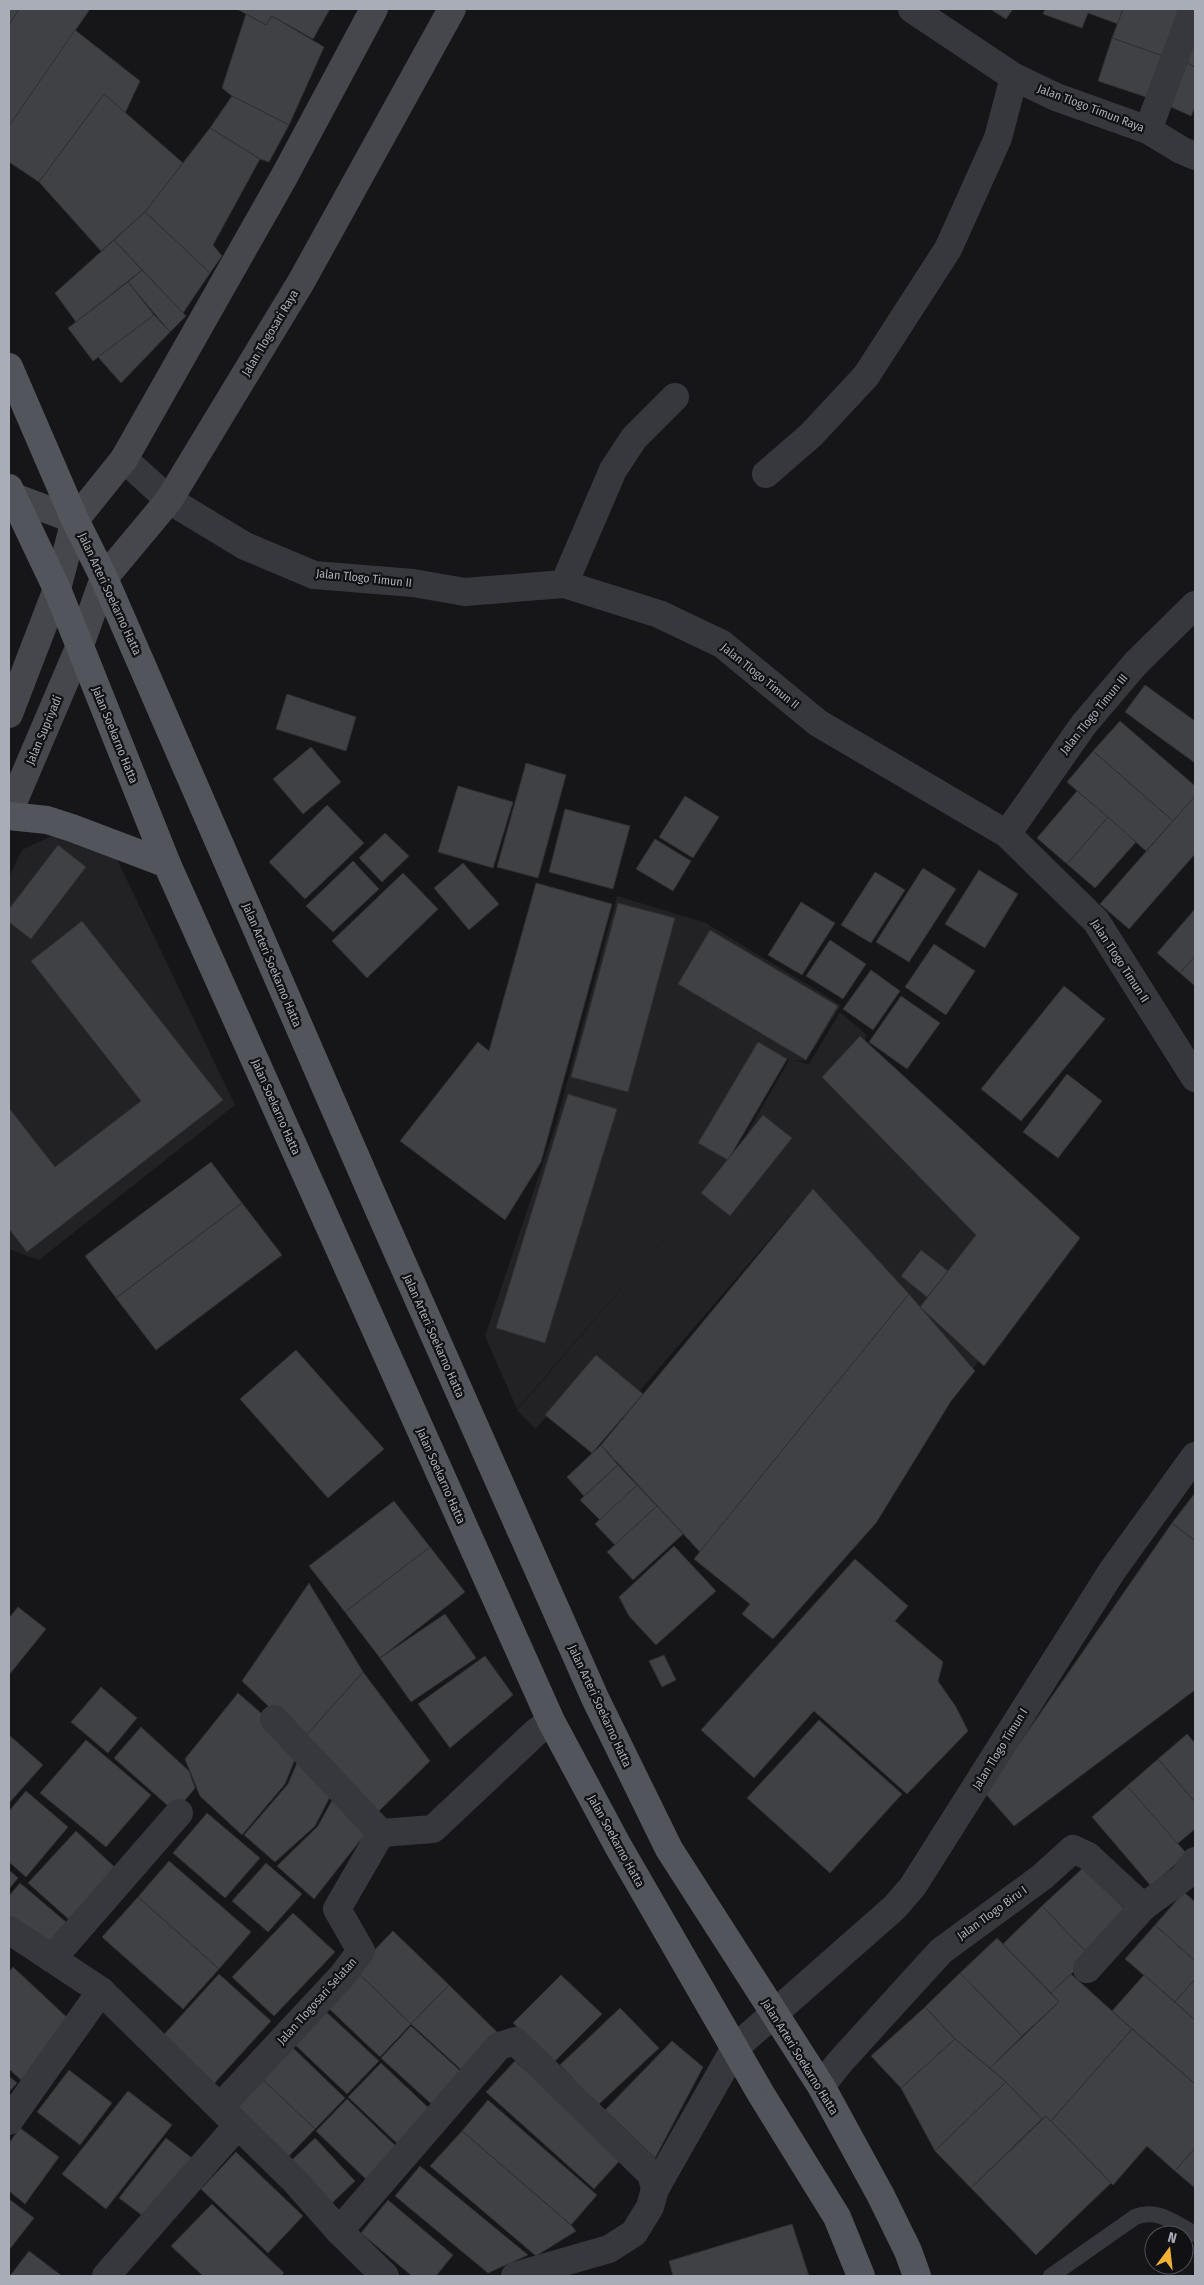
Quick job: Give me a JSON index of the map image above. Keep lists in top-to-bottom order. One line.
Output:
{"streets":{"main road":["Jalan Arteri Soekarno Hatta","Jalan Soekarno Hatta"],"street":["Jalan Tlogo Timun Raya","Jalan Tlogosari Raya","Jalan Tlogo Timun II","Jalan Tlogo Timun III","Jalan Supriyadi","Jalan Tlogo Timun I","Jalan Tlogo Biru I","Jalan Tlogosari Selatan"]},"crossings":[["Jalan Tlogosari Raya","Jalan Tlogo Timun II"],["Jalan Tlogosari Raya","Jalan Arteri Soekarno Hatta"],["Jalan Tlogosari Raya","Jalan Supriyadi"],["Jalan Tlogosari Raya","Jalan Soekarno Hatta"],["Jalan Tlogo Timun II","Jalan Tlogo Timun III"],["Jalan Arteri Soekarno Hatta","Jalan Tlogo Timun I"],["Jalan Arteri Soekarno Hatta","Jalan Tlogo Biru I"],["Jalan Supriyadi","Jalan Soekarno Hatta"],["Jalan Soekarno Hatta","Jalan Tlogo Timun I"]],"north":"top"}
